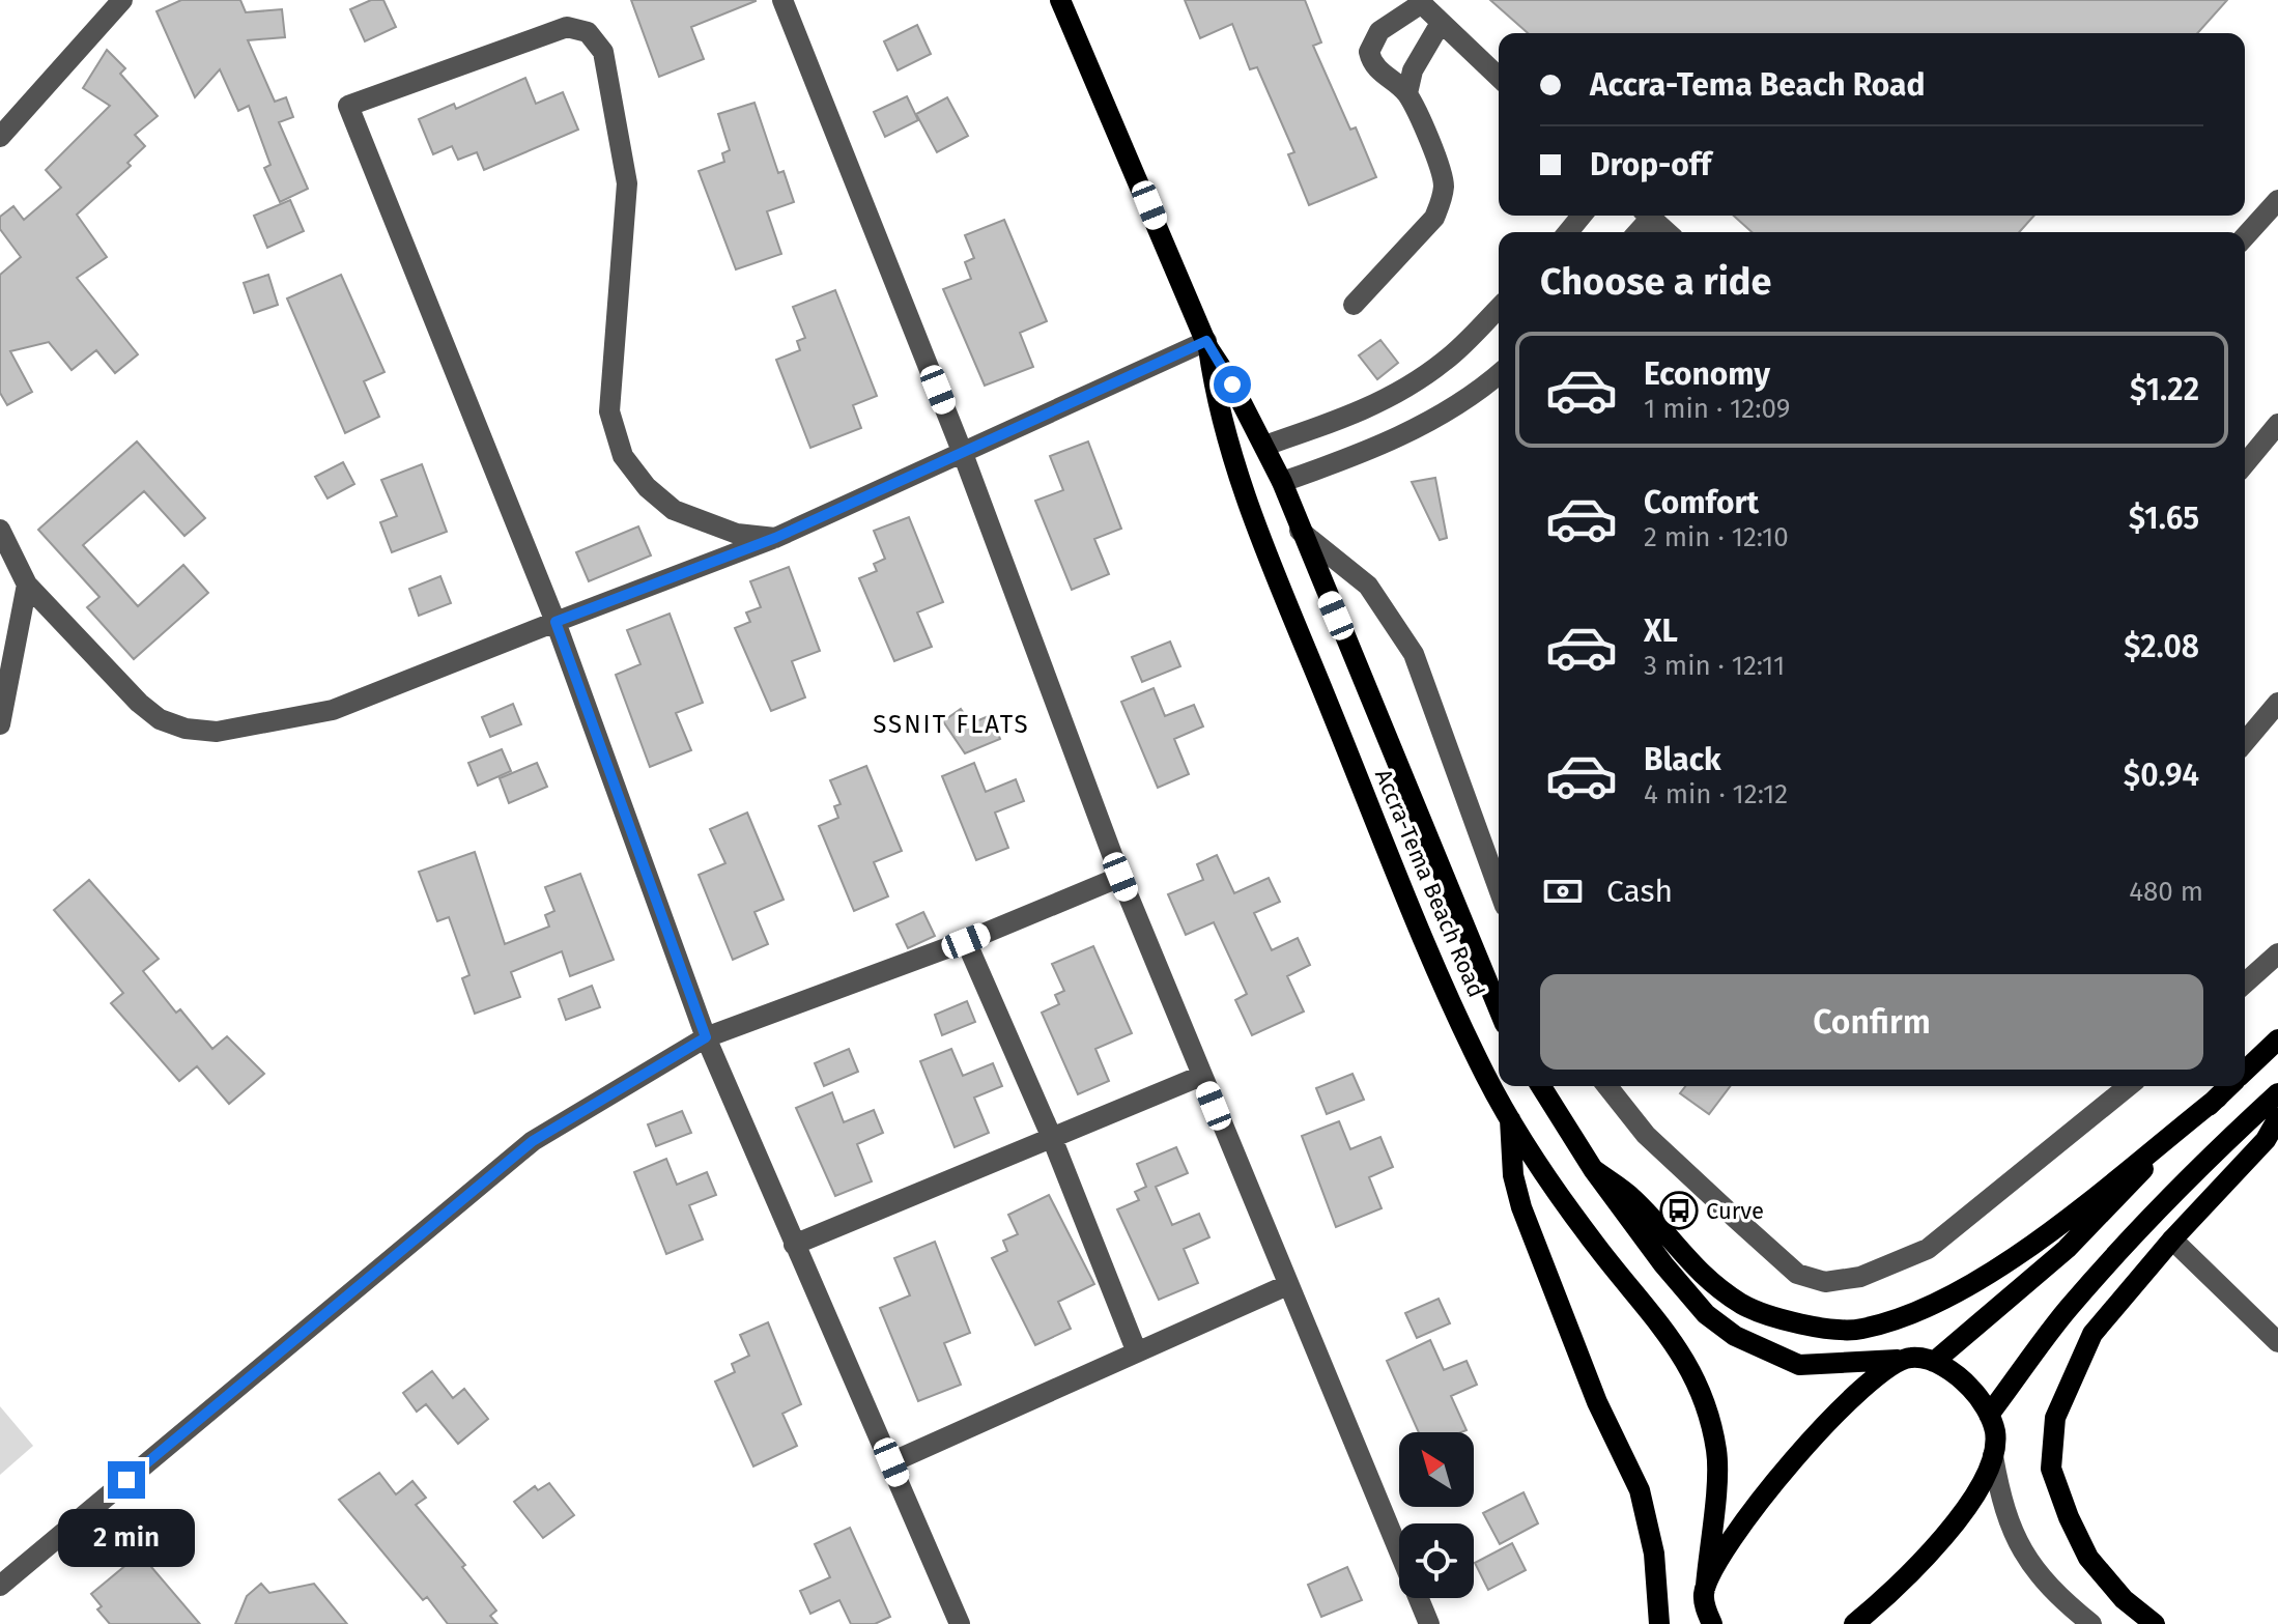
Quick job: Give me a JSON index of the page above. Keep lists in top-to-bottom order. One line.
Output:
{"streets":{"main road":["Accra-Tema Beach Road"]},"districts":["SSNIT FLATS"],"places":{"bus stop":["Curve"]},"north":"top left","page":{"banner":["Accra-Tema Beach Road","Drop-off"],"heading":"Choose a ride","list":[{"name":"Economy","note":"1 min · 12:09","value":"$1.22"},{"name":"Comfort","note":"2 min · 12:10","value":"$1.65"},{"name":"XL","note":"3 min · 12:11","value":"$2.08"},{"name":"Black","note":"4 min · 12:12","value":"$0.94"}],"pay":["Cash","480 m"],"buttons":"Confirm","bubble":"2 min"}}
